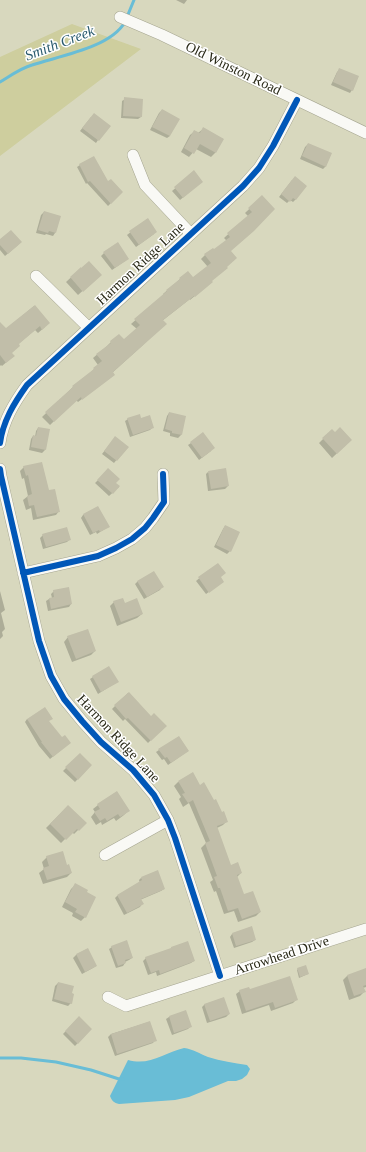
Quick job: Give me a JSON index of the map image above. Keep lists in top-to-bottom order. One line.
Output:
{"streets":{"street":["Old Winston Road","Harmon Ridge Lane","Arrowhead Drive"]},"crossings":[["Old Winston Road","Harmon Ridge Lane"],["Harmon Ridge Lane","Arrowhead Drive"]],"water":["Smith Creek"]}
